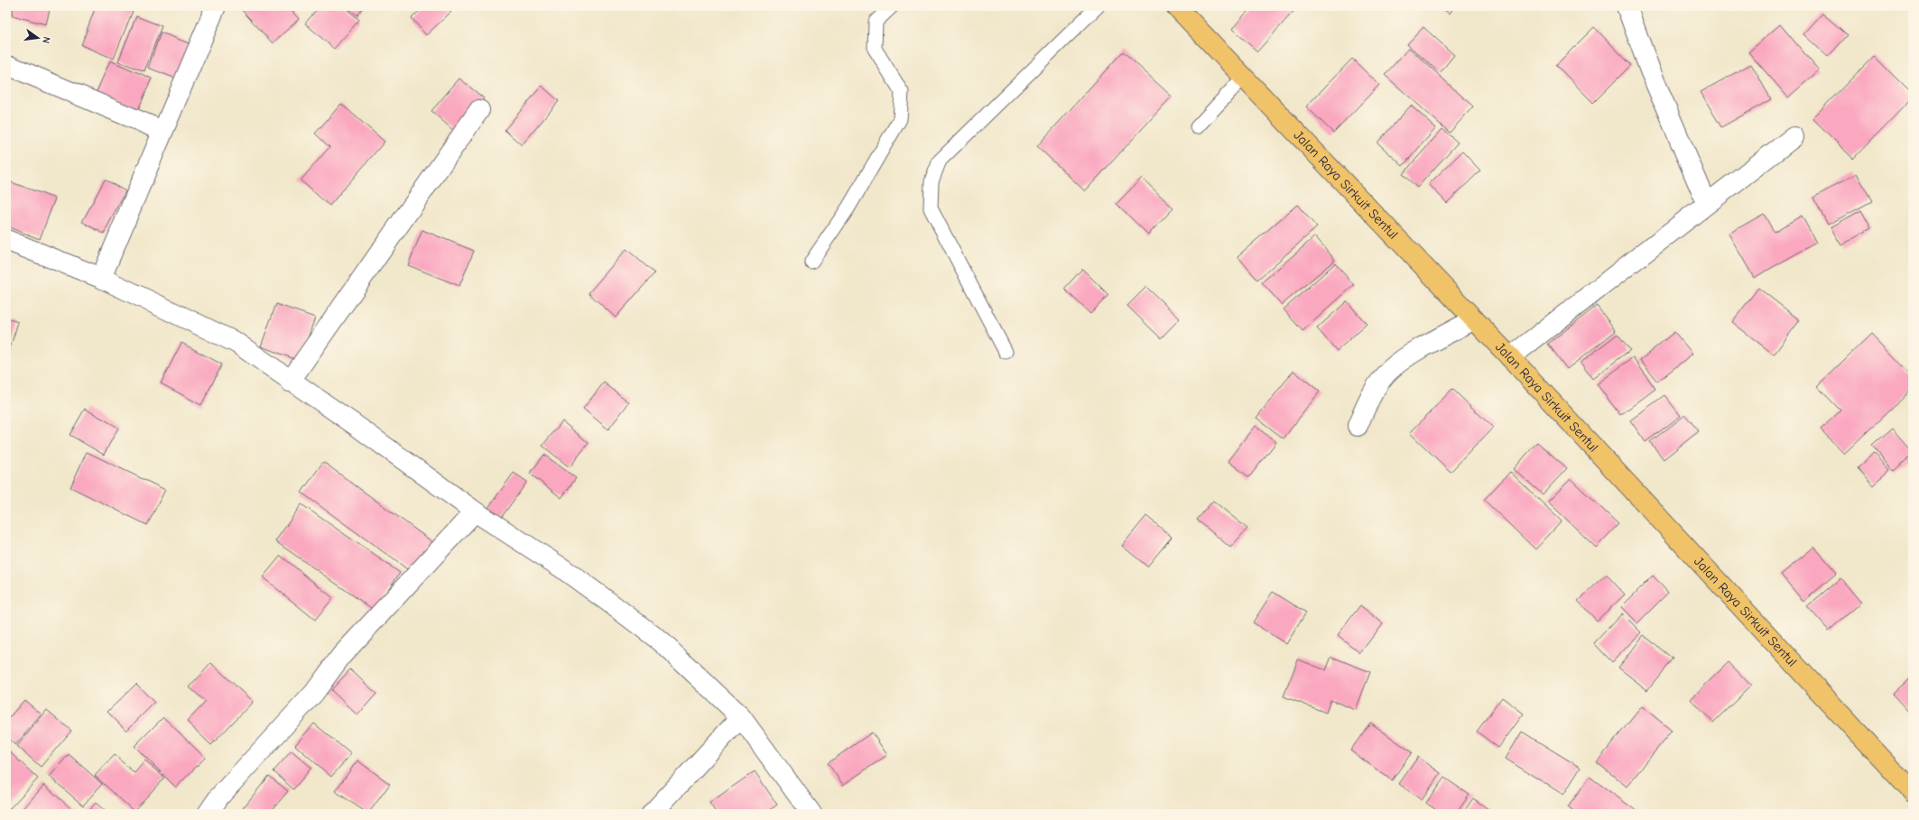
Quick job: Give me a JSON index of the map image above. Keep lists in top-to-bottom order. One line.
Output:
{"streets":{"main road":["Jalan Raya Sirkuit Sentul"]},"north":"right"}
